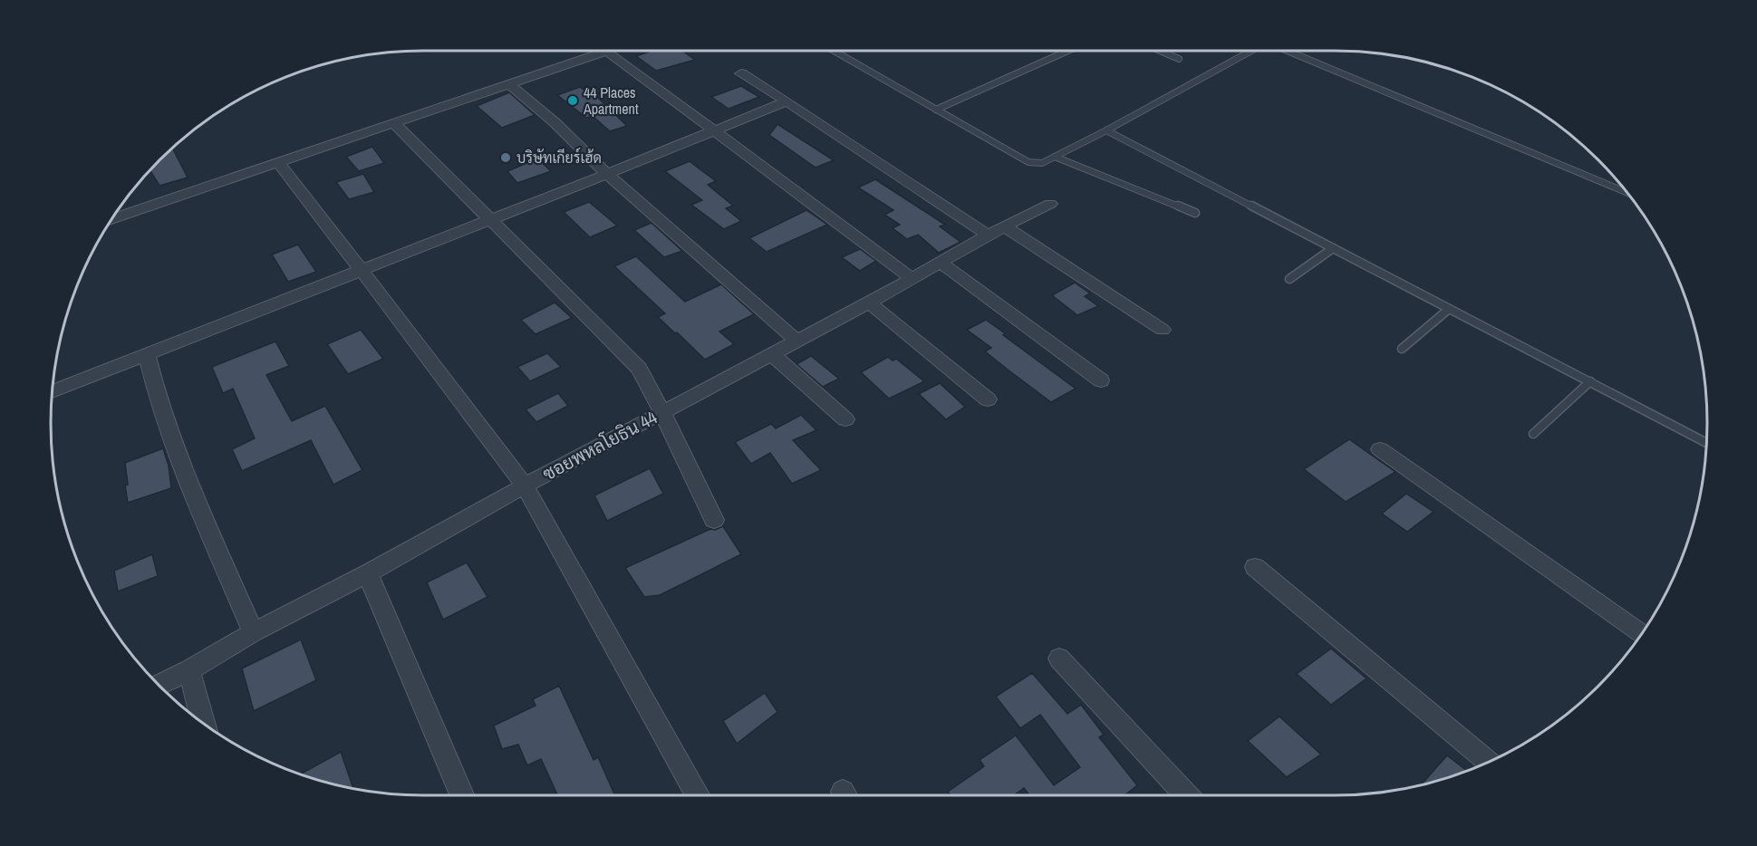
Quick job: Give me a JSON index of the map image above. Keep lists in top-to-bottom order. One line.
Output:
{"streets":{"street":["ซอยพหลโยธิน 44"]},"places":["44 Places Apartment","บริษัทเกียร์เฮ้ด"]}
